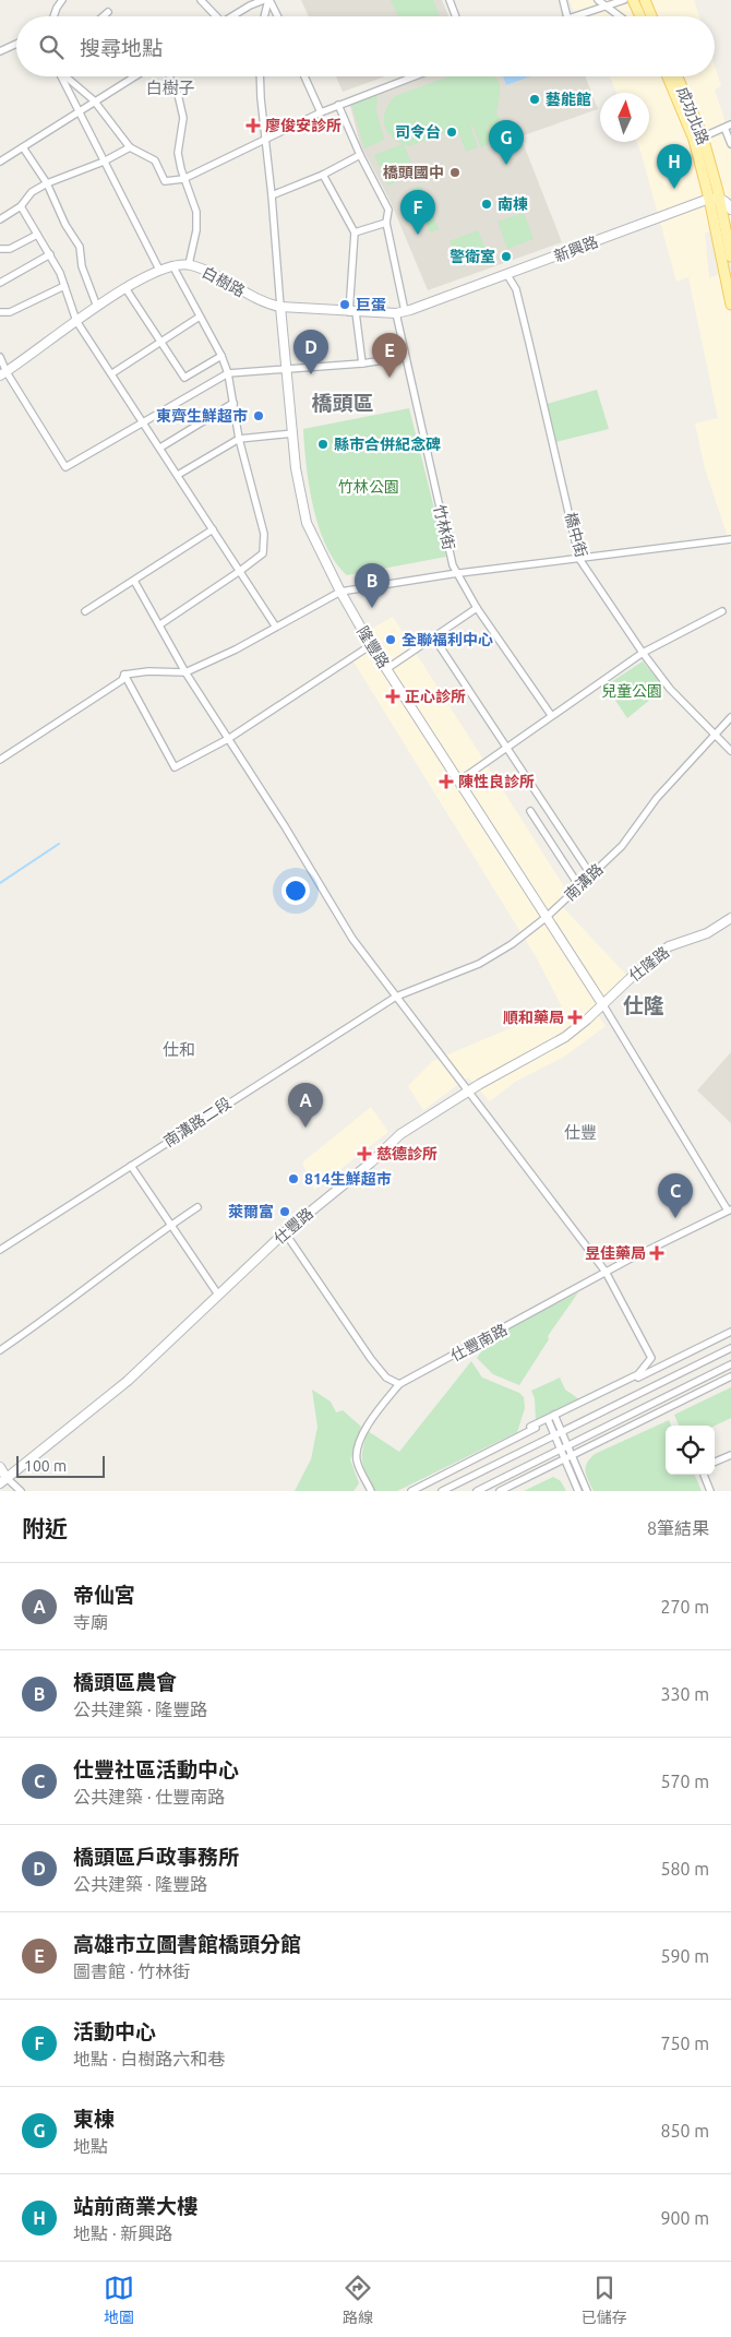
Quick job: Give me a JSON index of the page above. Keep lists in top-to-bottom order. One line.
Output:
{"streets":{"main road":["成功北路"],"street":["新興路","白樹路","竹林街","橋中街","隆豐路","南溝路","仕隆路","南溝路二段","仕豐路","仕豐南路"]},"crossings":[["成功北路","新興路"],["新興路","白樹路"],["新興路","橋中街"],["白樹路","竹林街"],["白樹路","隆豐路"],["橋中街","南溝路"],["隆豐路","南溝路"],["隆豐路","仕隆路"],["隆豐路","仕豐路"],["南溝路","南溝路二段"],["仕隆路","仕豐路"]],"districts":["白樹子","橋頭區","仕隆","仕和","仕豐"],"parks":["竹林公園","兒童公園"],"places":{"other":["藝能館","司令台","橋頭國中","南棟","警衛室","巨蛋","東齊生鮮超市","縣市合併紀念碑","全聯福利中心","814生鮮超市","萊爾富"],"health":["廖俊安診所","正心診所","陳性良診所","順和藥局","慈德診所","昱佳藥局"]},"scale_bar":"100 m","north":"top","page":{"search":"搜尋地點","pins":["G","H","F","D","E","B","A","C"],"scale":"100 m","heading":["附近","8筆結果"],"list":[{"mark":"A","name":"帝仙宮","note":"寺廟","value":"270 m"},{"mark":"B","name":"橋頭區農會","note":"公共建築 · 隆豐路","value":"330 m"},{"mark":"C","name":"仕豐社區活動中心","note":"公共建築 · 仕豐南路","value":"570 m"},{"mark":"D","name":"橋頭區戶政事務所","note":"公共建築 · 隆豐路","value":"580 m"},{"mark":"E","name":"高雄市立圖書館橋頭分館","note":"圖書館 · 竹林街","value":"590 m"},{"mark":"F","name":"活動中心","note":"地點 · 白樹路六和巷","value":"750 m"},{"mark":"G","name":"東棟","note":"地點","value":"850 m"},{"mark":"H","name":"站前商業大樓","note":"地點 · 新興路","value":"900 m"}],"nav":["地圖","路線","已儲存"]}}
